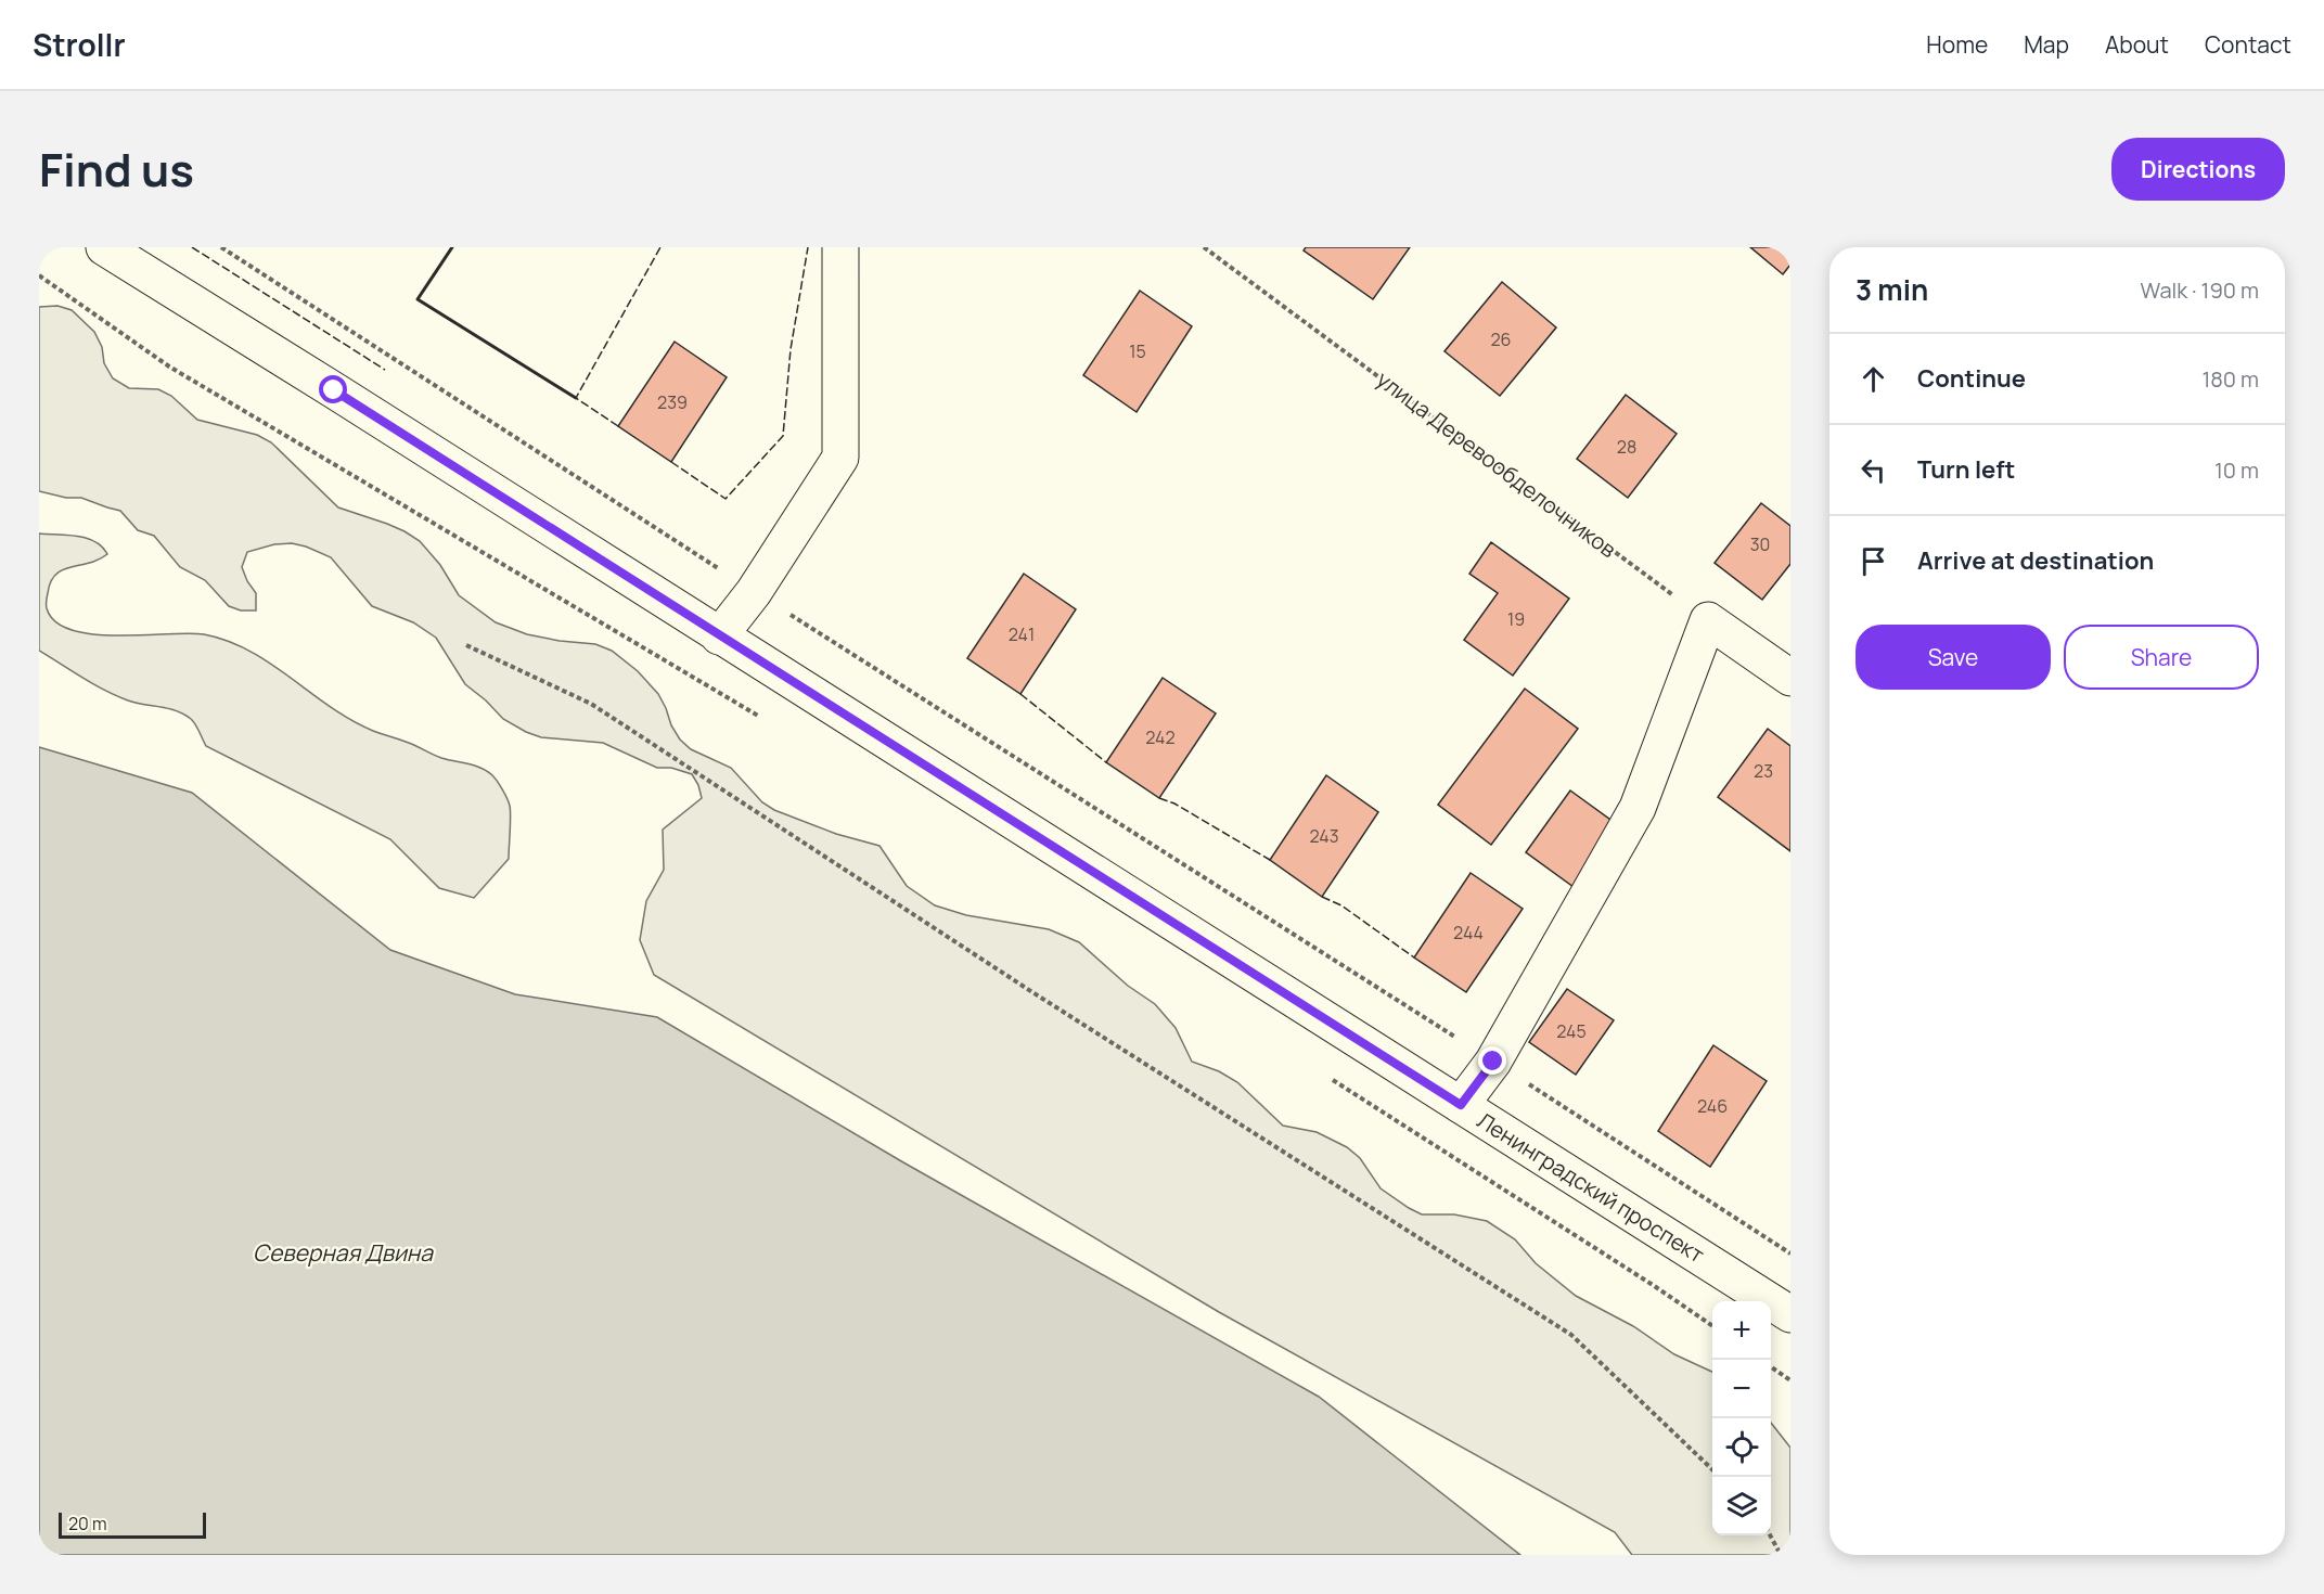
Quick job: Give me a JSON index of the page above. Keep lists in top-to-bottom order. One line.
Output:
{"streets":{"main road":["Ленинградский проспект"],"path":["улица Деревообделочников"]},"water":["Северная Двина"],"house_numbers":["26","15","239","28","30","19","241","242","23","243","244","245","246"],"scale_bar":"20 m","page":{"header":"Strollr","nav":["Home","Map","About","Contact"],"title":"Find us","buttons":["Directions",["Save","Share"]],"heading":["3 min","Walk · 190 m"],"list":[["Continue","180 m"],["Turn left","10 m"],"Arrive at destination"],"map_buttons":["+","−"],"scale":"20 m"}}
